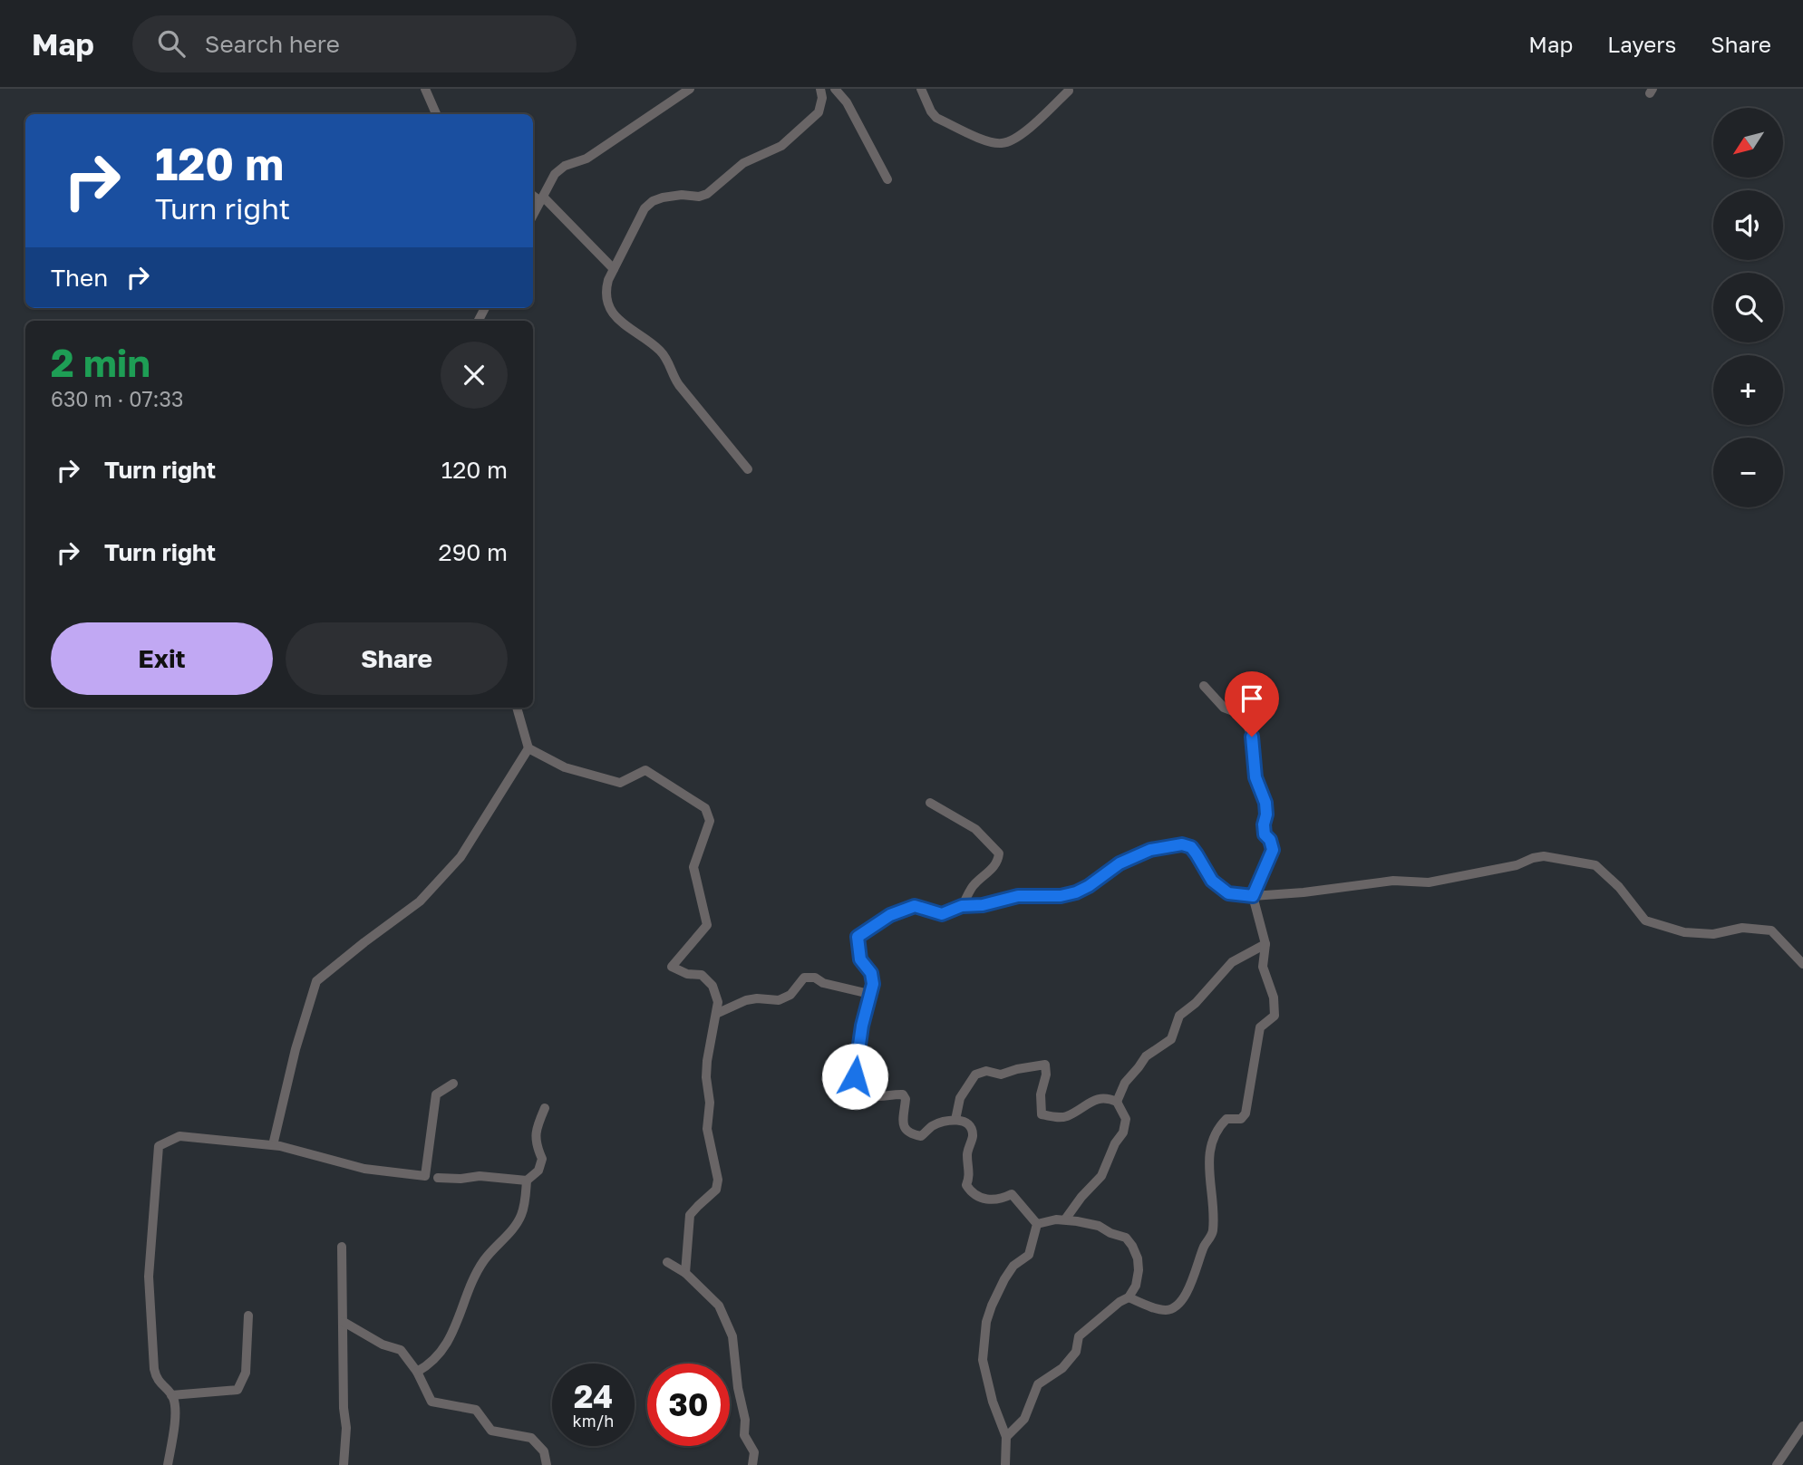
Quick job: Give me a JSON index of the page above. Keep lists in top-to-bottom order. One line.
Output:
{"north":"bottom left","page":{"header":"Map","search":"Search here","nav":["Map","Layers","Share"],"map_buttons":["+","−"],"turn":["120 m","Turn right"],"then":"Then","heading":["2 min","630 m · 07:33"],"list":[{"name":"Turn right","value":"120 m"},{"name":"Turn right","value":"290 m"}],"buttons":["Exit","Share"],"speed":"24 km/h","limit":"30"}}
